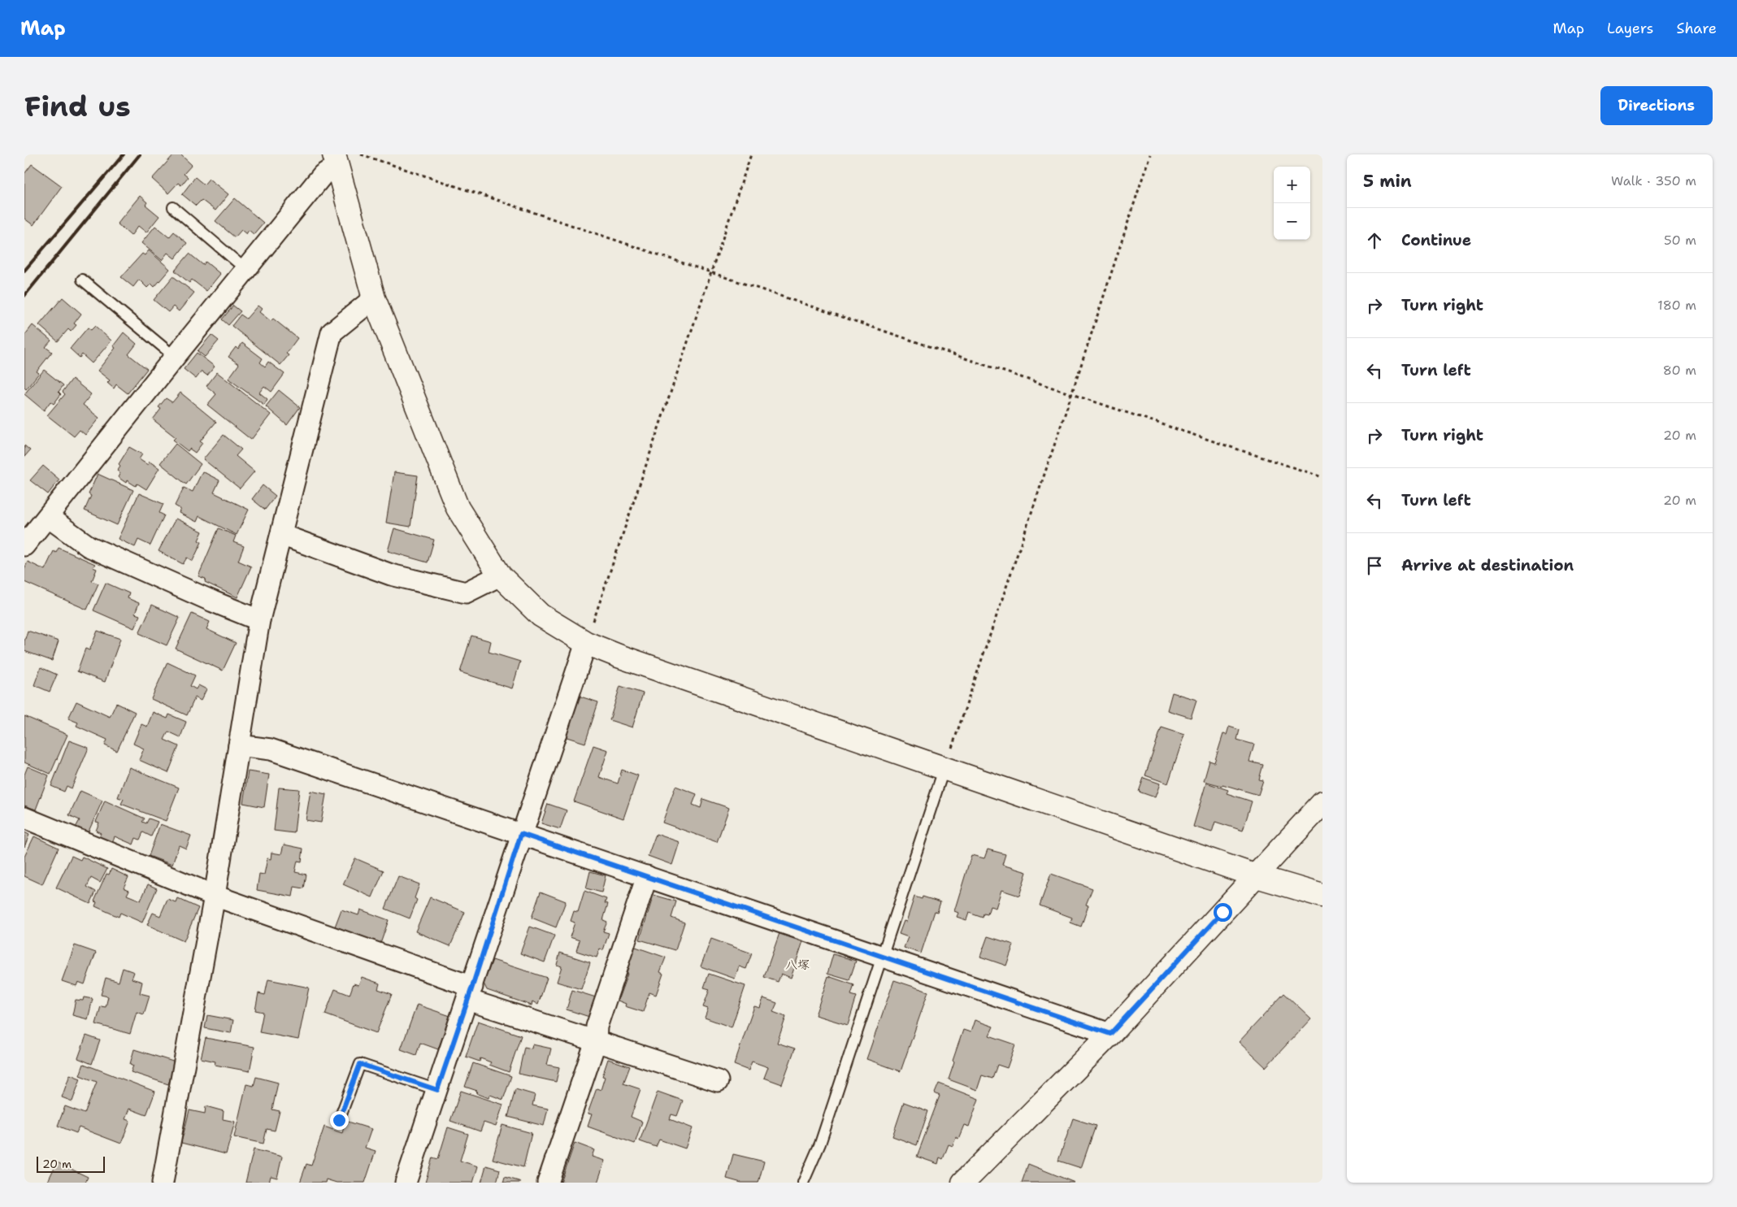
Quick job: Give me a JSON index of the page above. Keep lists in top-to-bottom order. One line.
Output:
{"districts":["八塚"],"scale_bar":"20 m","page":{"header":"Map","nav":["Map","Layers","Share"],"buttons":"Directions","title":"Find us","heading":["5 min","Walk · 350 m"],"map_buttons":["+","−"],"list":[["Continue","50 m"],["Turn right","180 m"],["Turn left","80 m"],["Turn right","20 m"],["Turn left","20 m"],"Arrive at destination"],"scale":"20 m"}}
